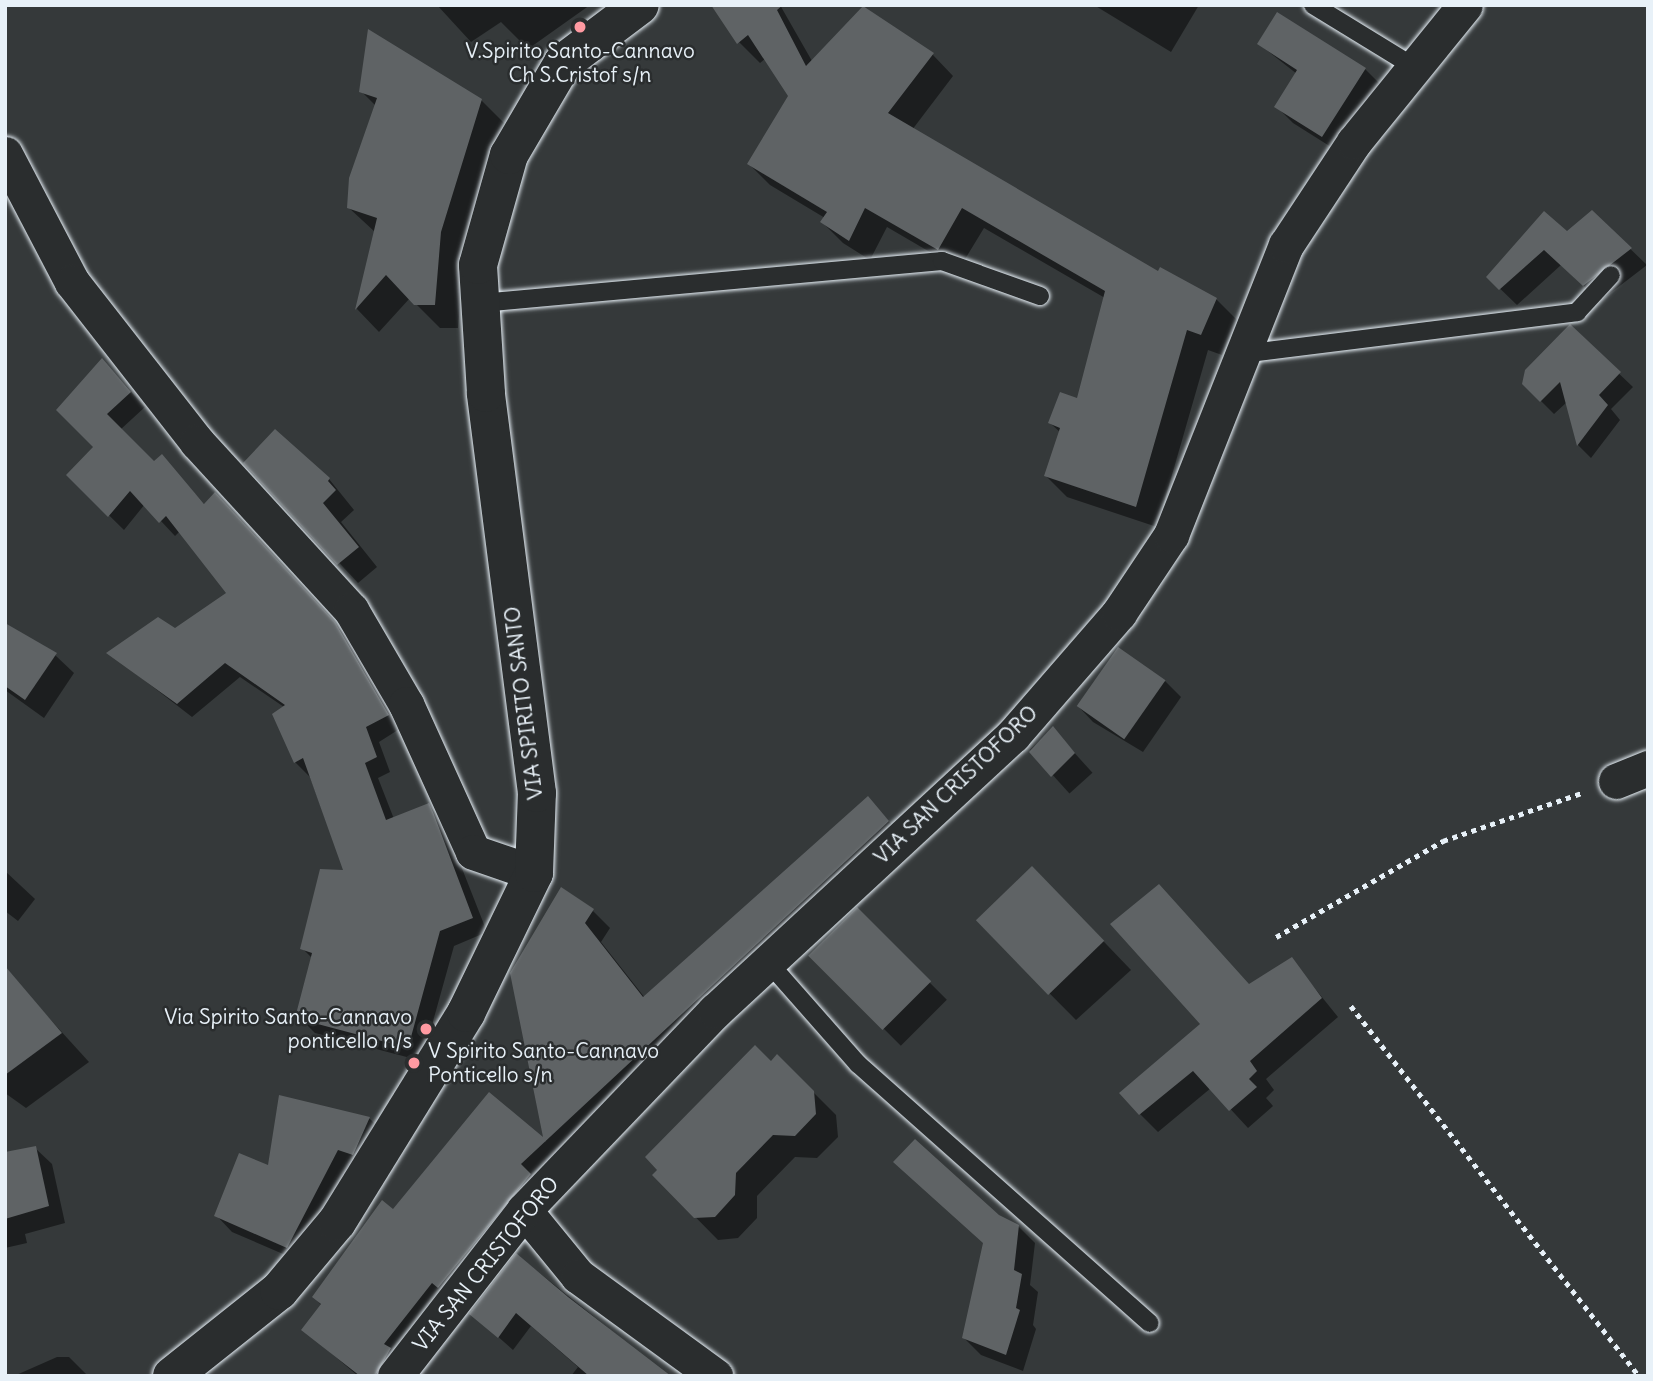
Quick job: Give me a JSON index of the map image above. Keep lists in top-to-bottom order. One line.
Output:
{"streets":{"street":["VIA SPIRITO SANTO","VIA SAN CRISTOFORO"]},"places":["V.Spirito Santo-Cannavo Ch S.Cristof s/n","Via Spirito Santo-Cannavo ponticello n/s","V Spirito Santo-Cannavo Ponticello s/n"]}
